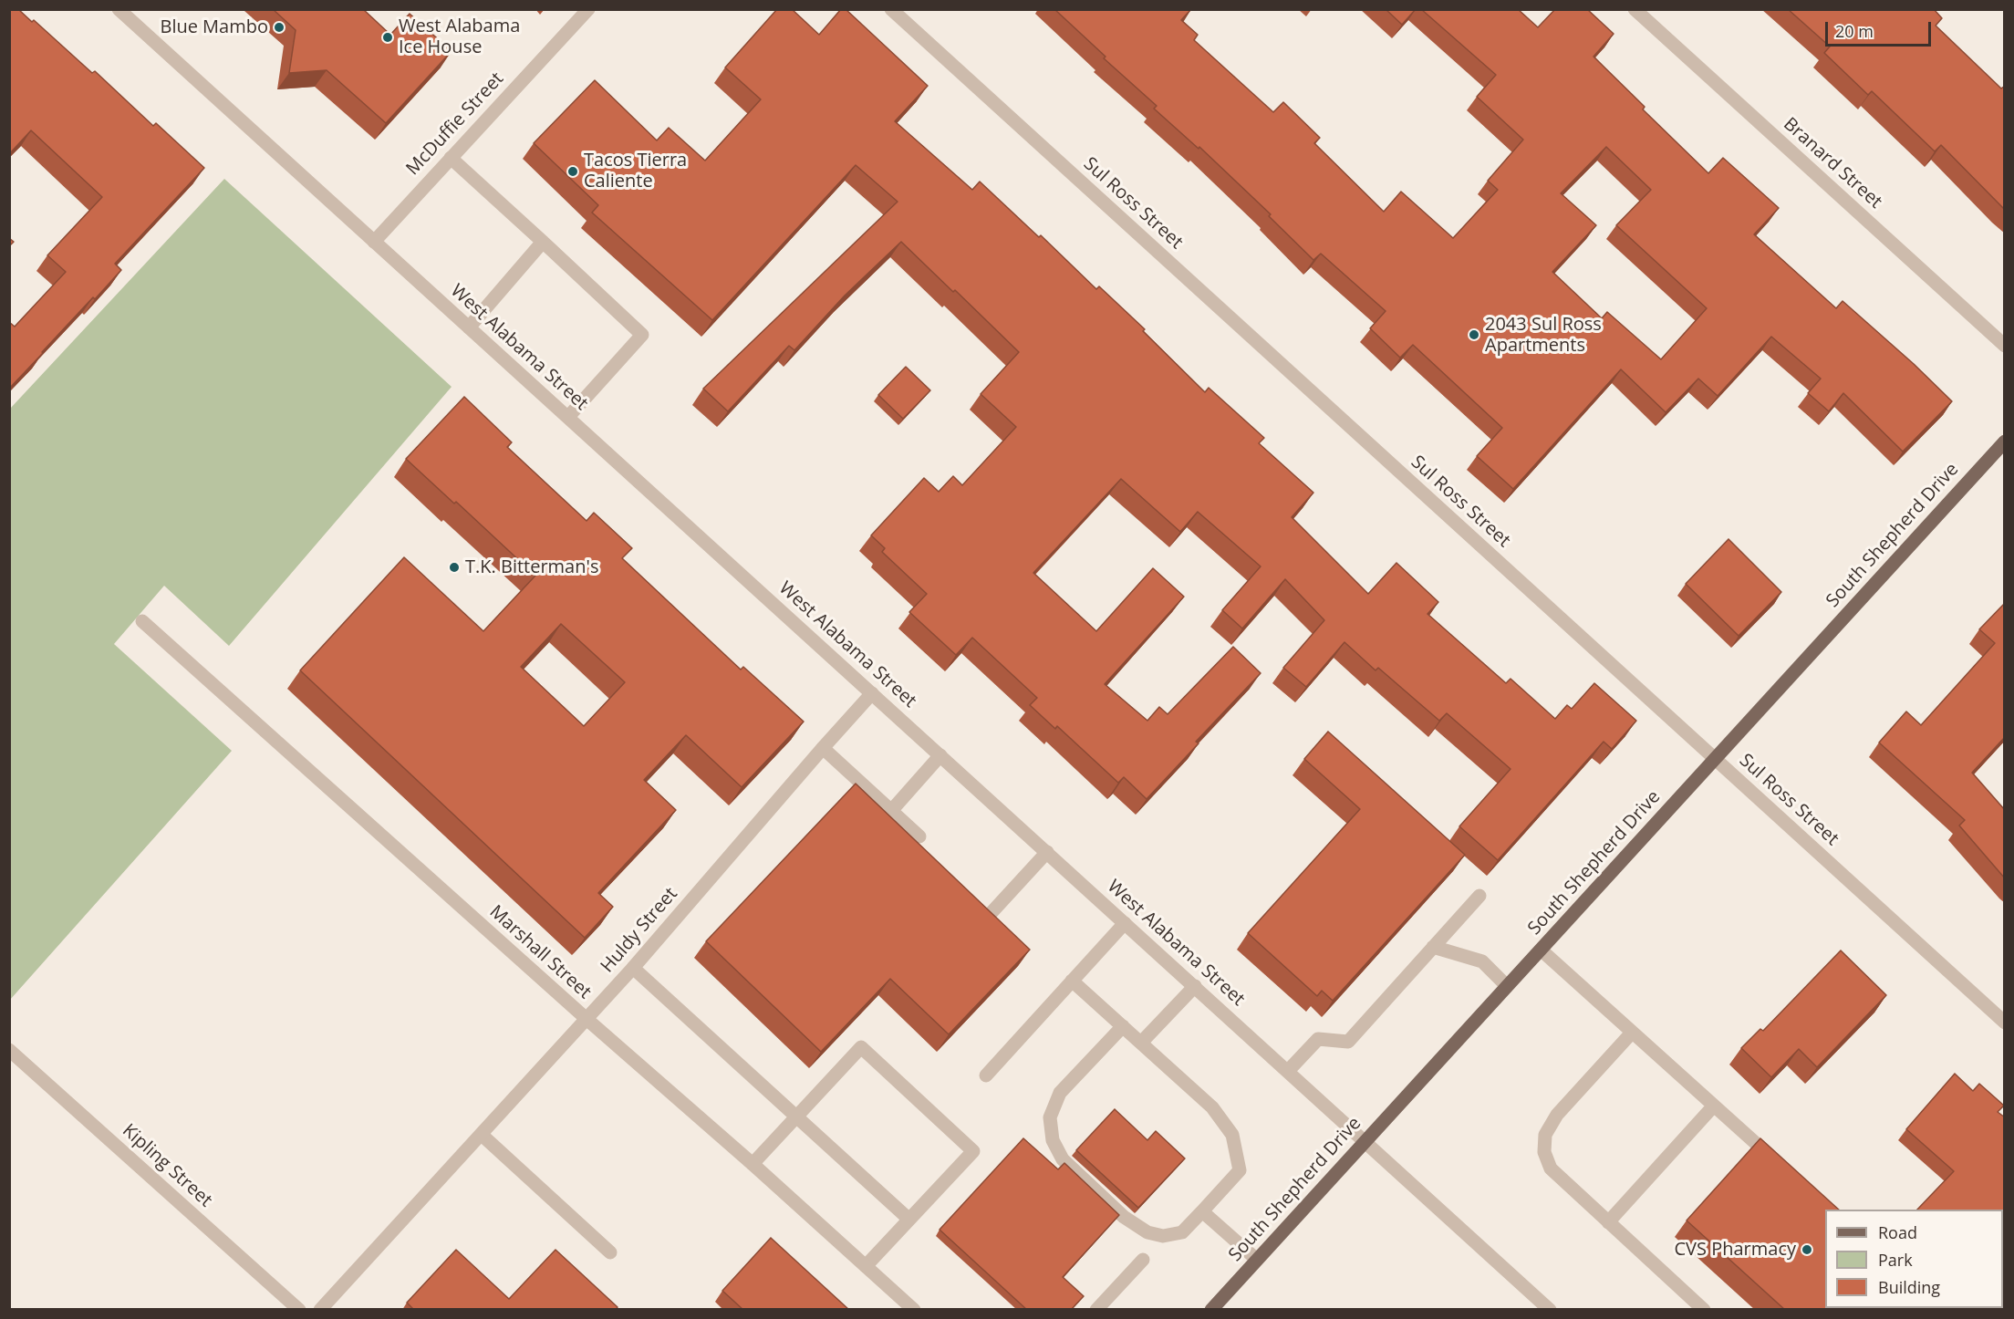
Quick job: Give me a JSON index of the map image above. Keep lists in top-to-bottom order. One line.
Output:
{"streets":{"main road":["South Shepherd Drive"],"street":["McDuffie Street","Branard Street","Sul Ross Street","West Alabama Street","Huldy Street","Marshall Street","Kipling Street"]},"crossings":[["McDuffie Street","West Alabama Street"],["Sul Ross Street","South Shepherd Drive"],["West Alabama Street","South Shepherd Drive"],["West Alabama Street","Huldy Street"],["Huldy Street","Marshall Street"]],"places":["Blue Mambo","West Alabama Ice House","Tacos Tierra Caliente","2043 Sul Ross Apartments","T.K. Bitterman's","CVS Pharmacy"],"legend":["Road","Park","Building"],"scale_bar":"20 m"}
